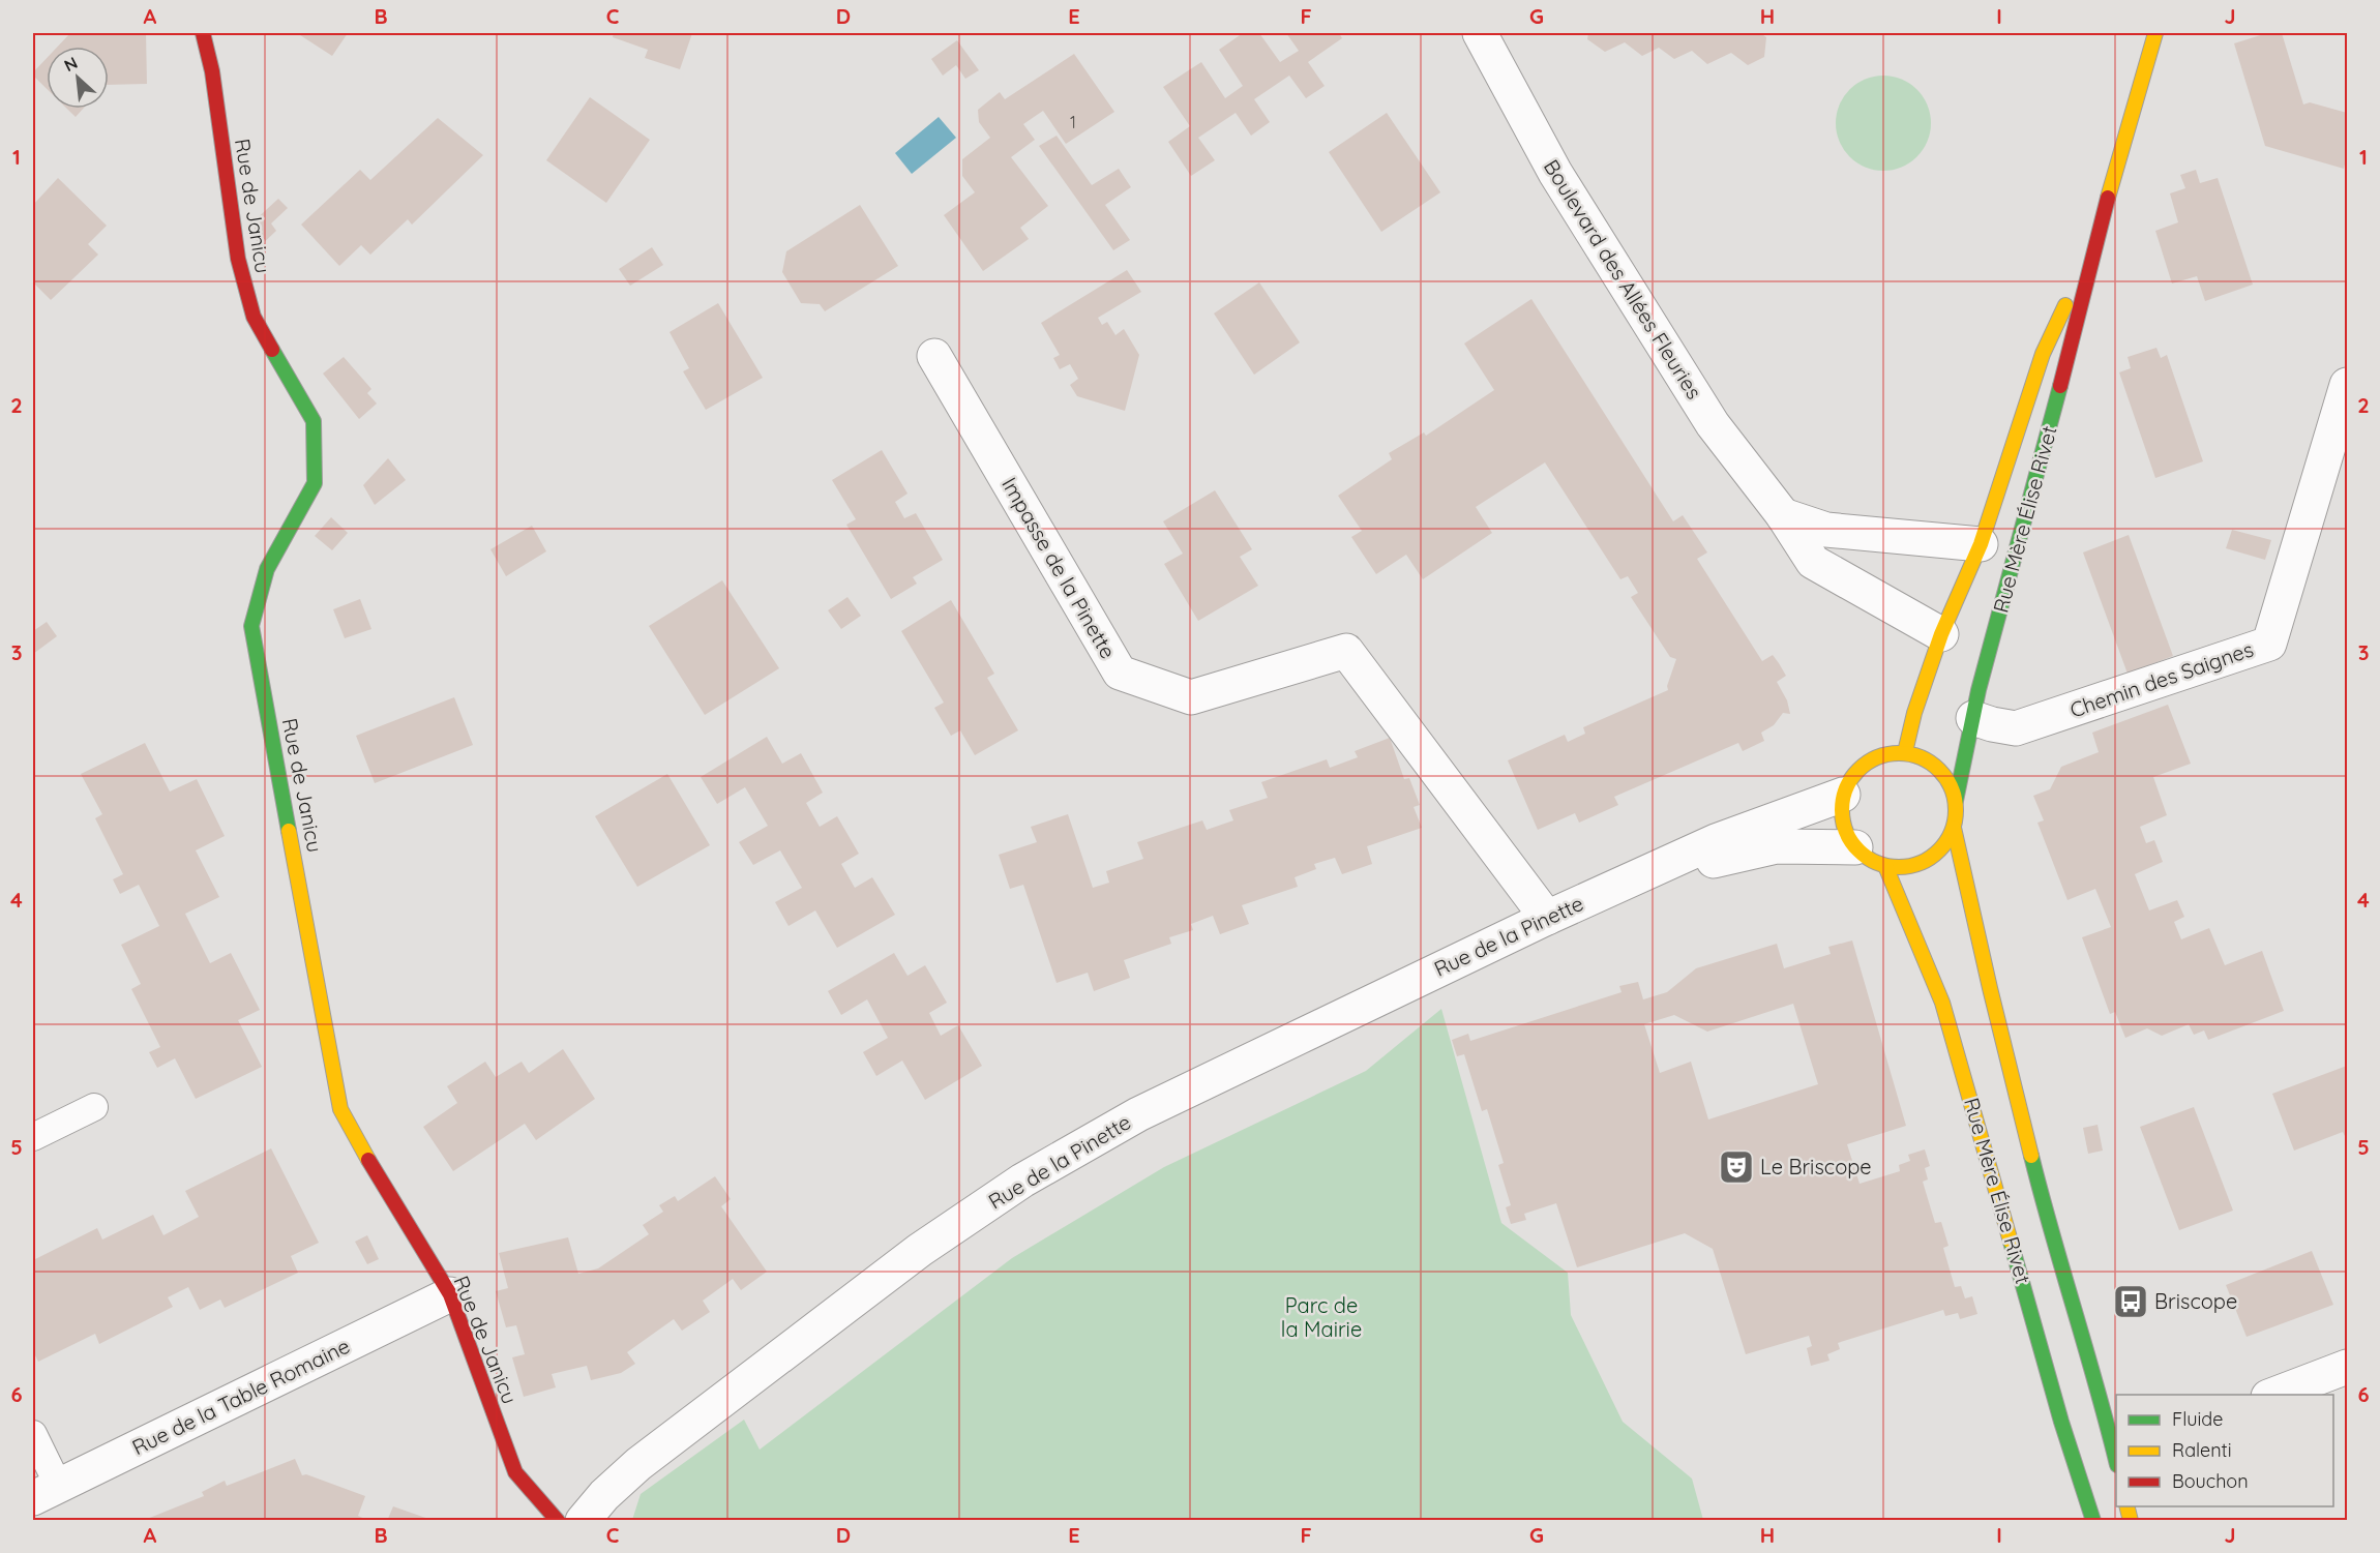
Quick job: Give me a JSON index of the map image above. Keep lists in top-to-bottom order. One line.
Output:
{"streets":{"street":["Rue de Janicu","Boulevard des Allées Fleuries","Rue Mère Élise Rivet","Impasse de la Pinette","Chemin des Saignes","Rue de la Pinette","Rue de la Table Romaine"]},"crossings":[["Rue de Janicu","Rue de la Table Romaine"],["Boulevard des Allées Fleuries","Rue Mère Élise Rivet"],["Rue Mère Élise Rivet","Chemin des Saignes"],["Rue Mère Élise Rivet","Rue de la Pinette"],["Impasse de la Pinette","Rue de la Pinette"]],"parks":["Parc de la Mairie"],"places":{"theatre":["Le Briscope"],"bus stop":["Briscope"]},"house_numbers":["1"],"legend":["Fluide","Ralenti","Bouchon"],"north":"top left","grid":{"columns":["A","B","C","D","E","F","G","H","I","J"],"rows":["1","2","3","4","5","6"]}}
